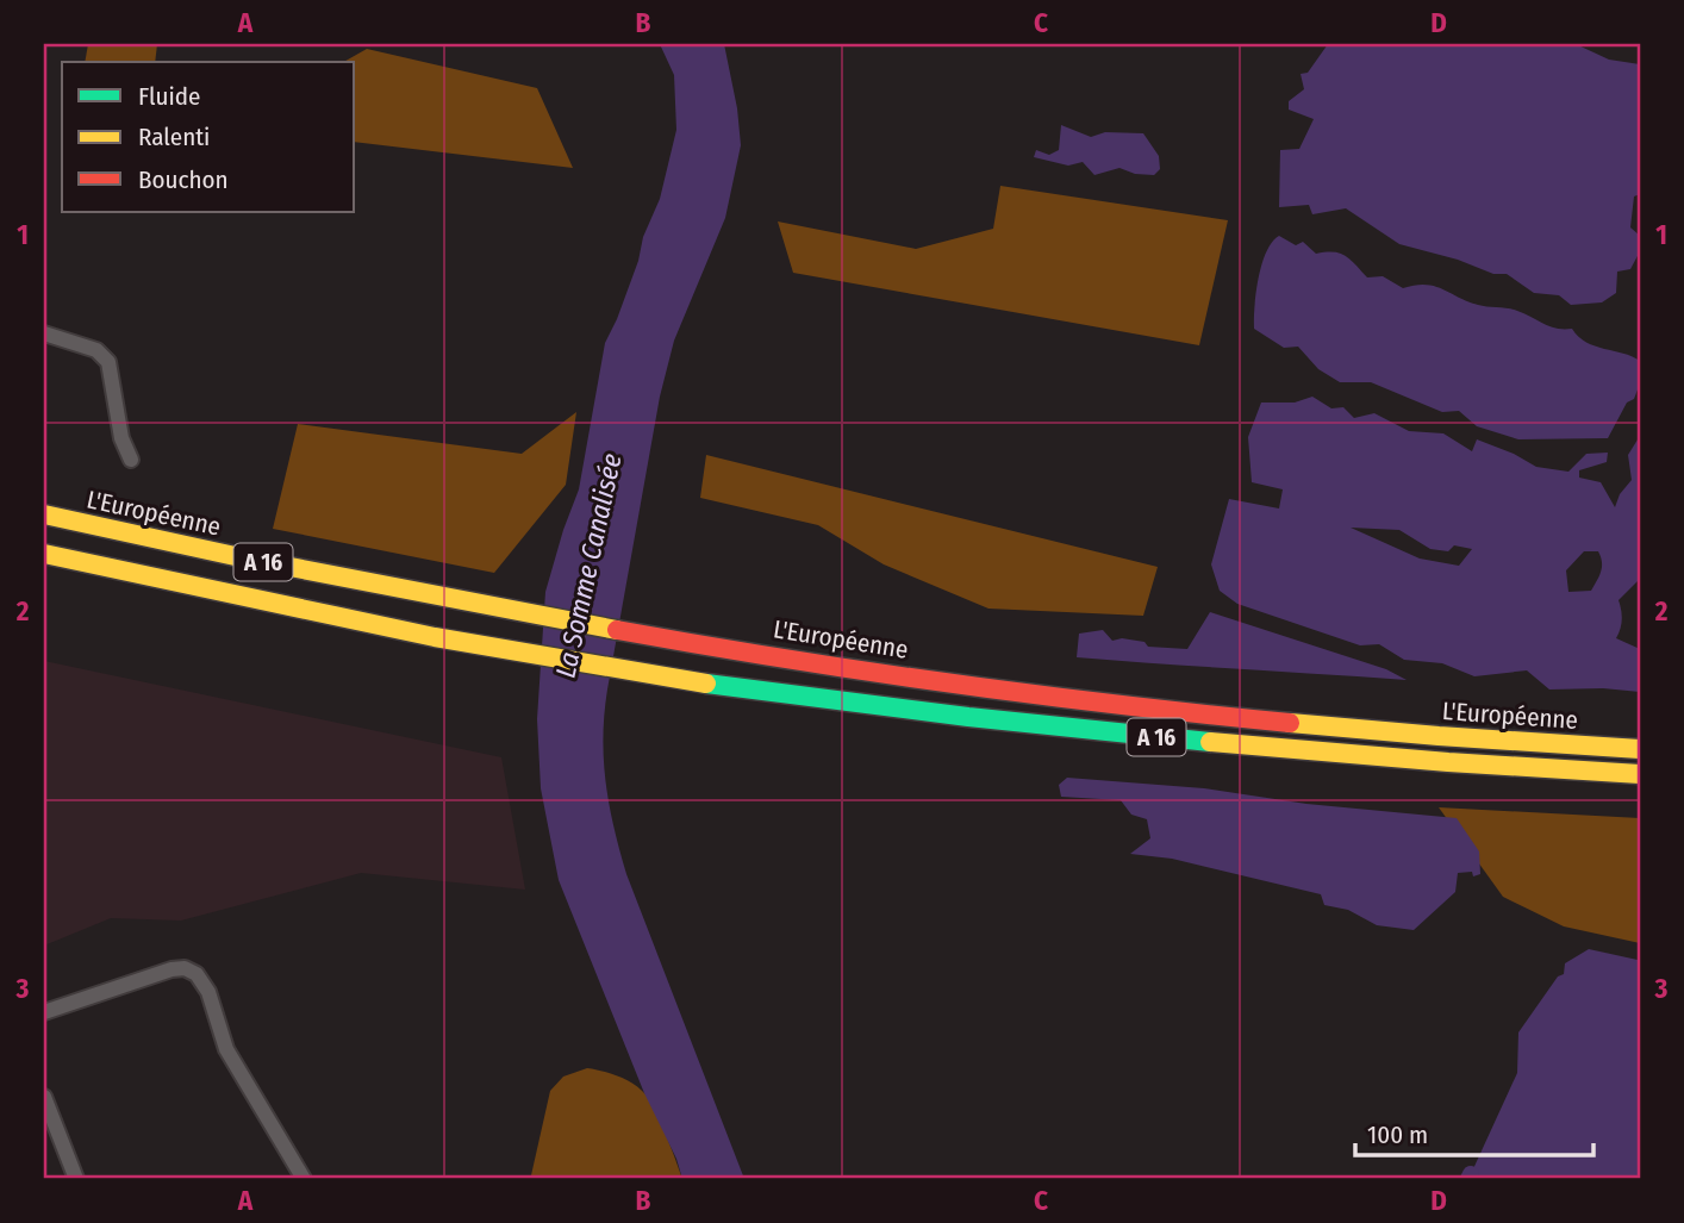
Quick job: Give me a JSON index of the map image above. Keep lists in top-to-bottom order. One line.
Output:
{"streets":{"highway":["L'Européenne","A 16"]},"water":["La Somme Canalisée"],"legend":["Fluide","Ralenti","Bouchon"],"scale_bar":"100 m","grid":{"columns":["A","B","C","D"],"rows":["1","2","3"]}}
